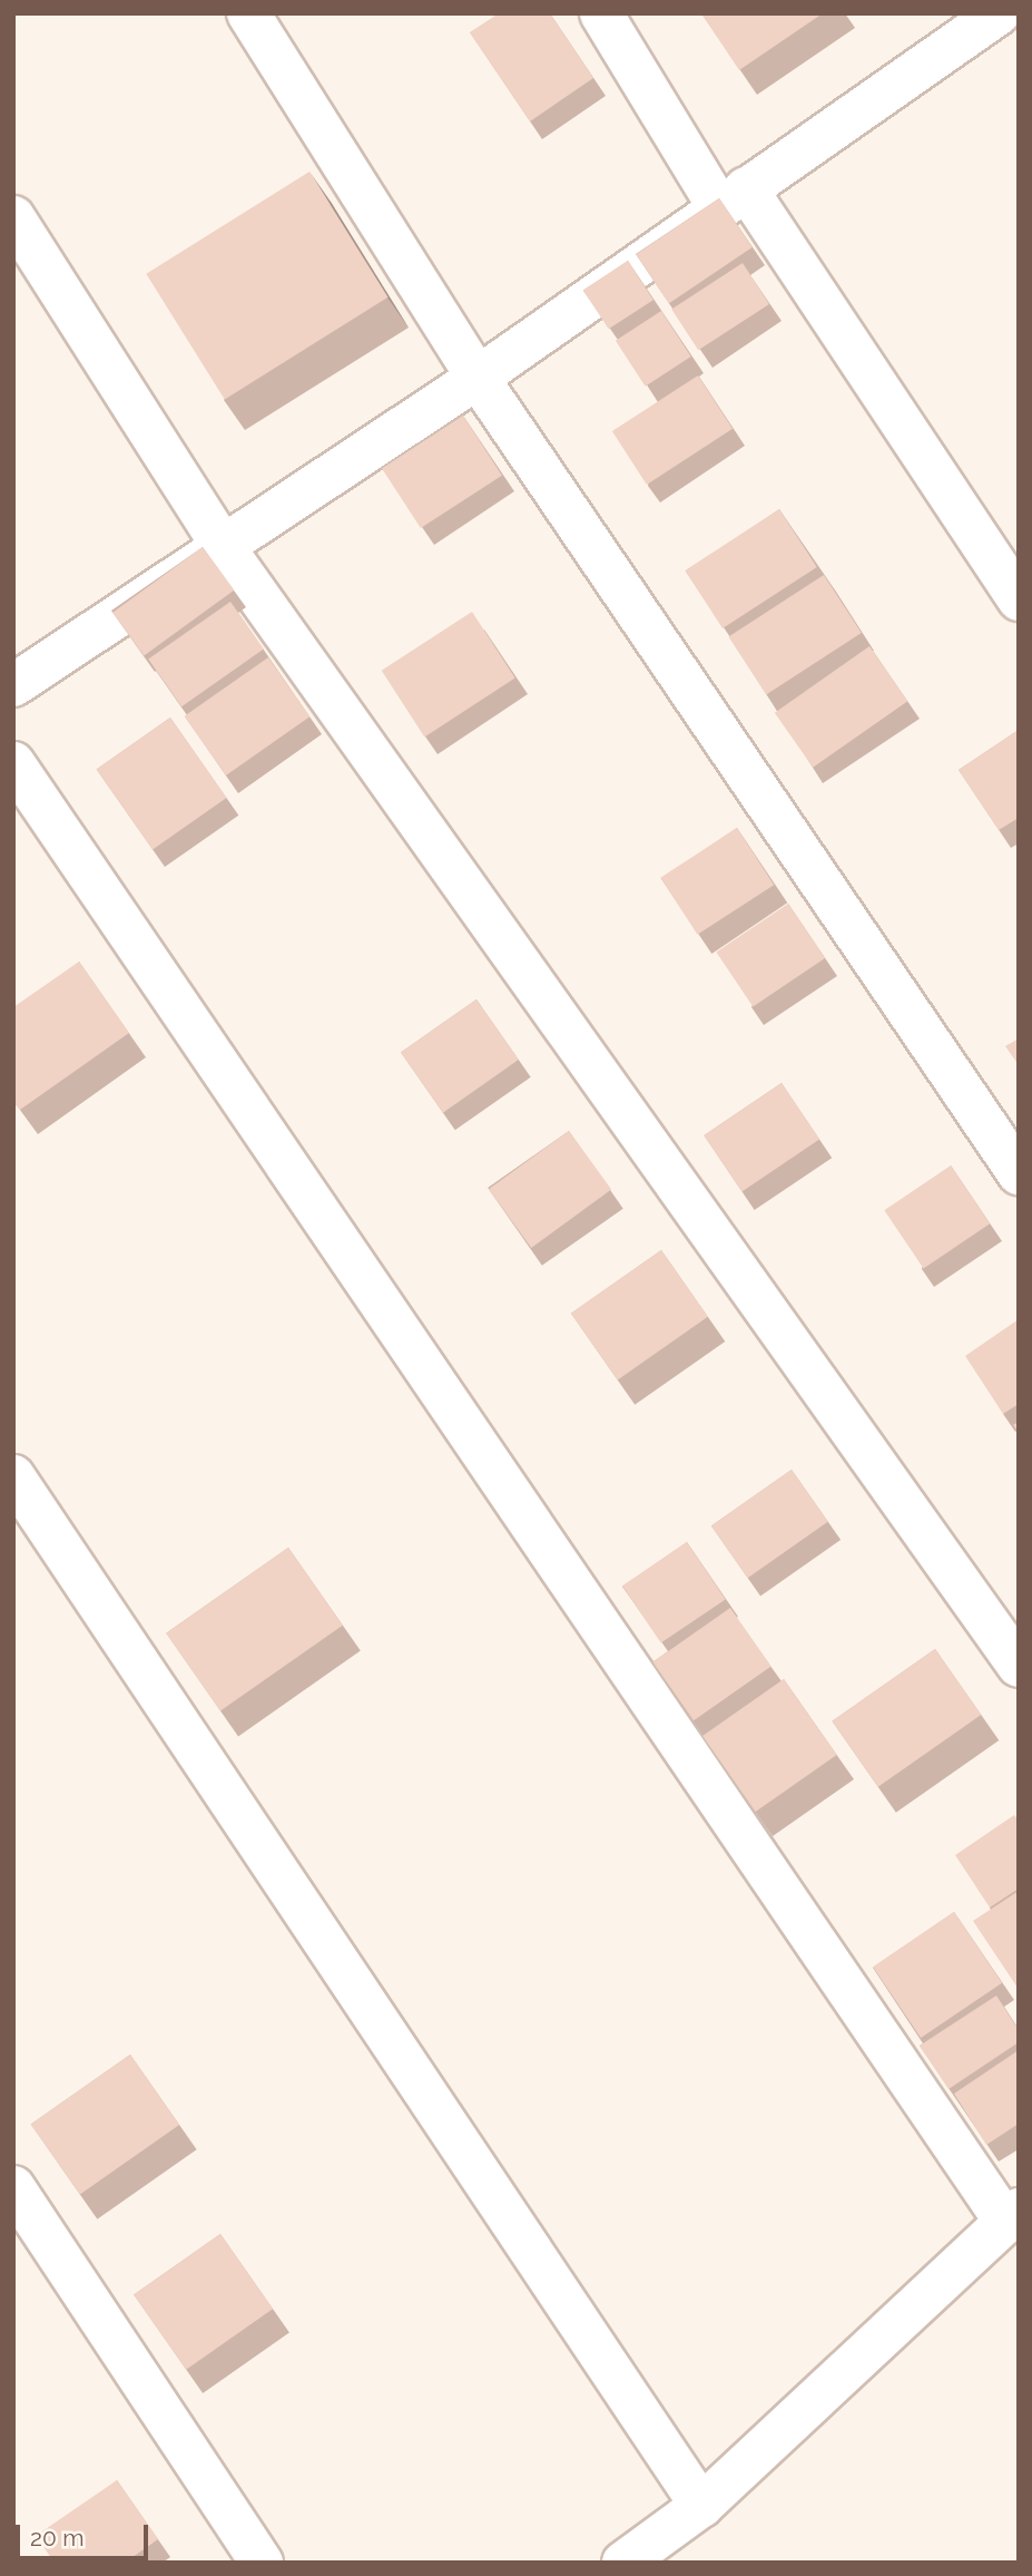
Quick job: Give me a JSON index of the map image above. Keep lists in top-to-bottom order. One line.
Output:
{"scale_bar":"20 m"}
